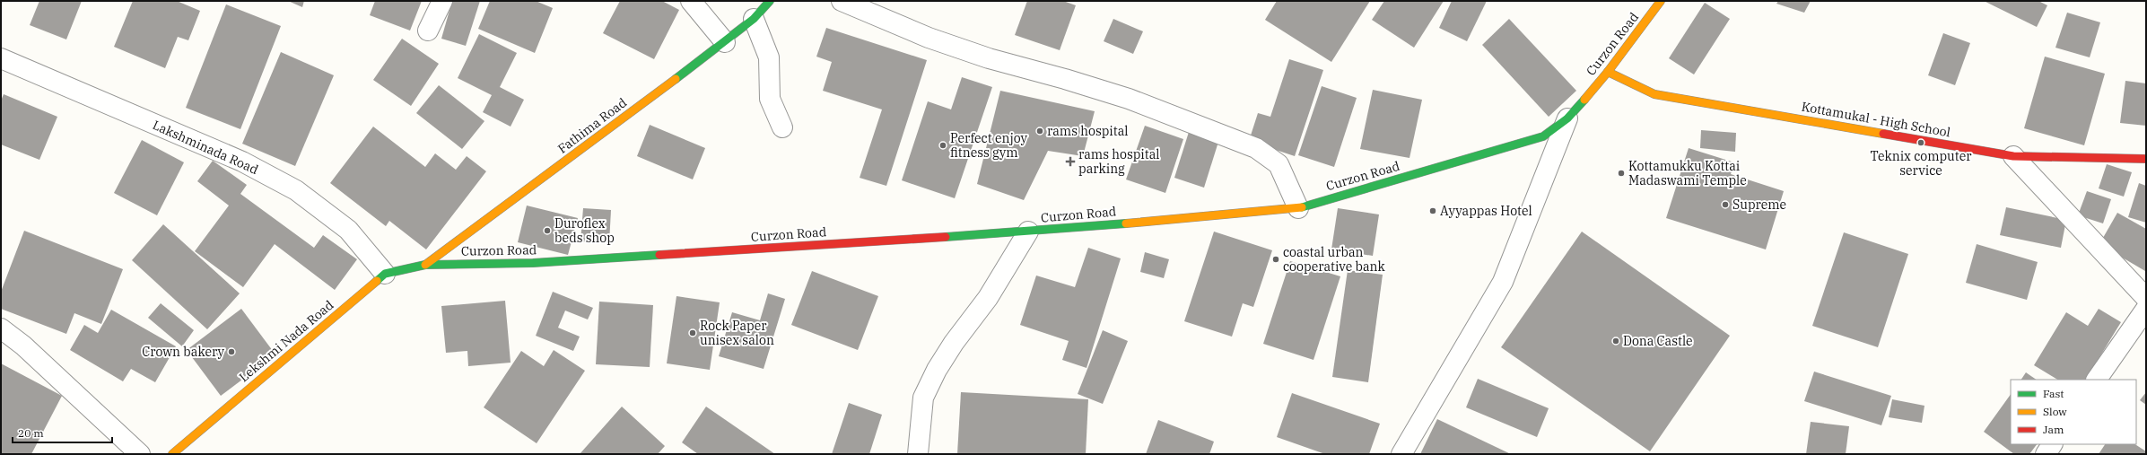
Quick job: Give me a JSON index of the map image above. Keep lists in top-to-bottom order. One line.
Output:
{"streets":{"main road":["Curzon Road","Kottamukal - High School","Fathima Road","Lekshmi Nada Road"],"street":["Lakshminada Road"]},"crossings":[["Curzon Road","Kottamukal - High School"],["Curzon Road","Fathima Road"],["Curzon Road","Lekshmi Nada Road"],["Fathima Road","Lekshmi Nada Road"],["Lakshminada Road","Lekshmi Nada Road"]],"places":{"other":["rams hospital","Teknix computer service","Perfect enjoy fitness gym","Kottamukku Kottai Madaswami Temple","Supreme","Ayyappas Hotel","Duroflex beds shop","coastal urban cooperative bank","Rock Paper unisex salon","Dona Castle","Crown bakery"],"health":["rams hospital parking"]},"legend":["Fast","Slow","Jam"],"scale_bar":"20 m"}
